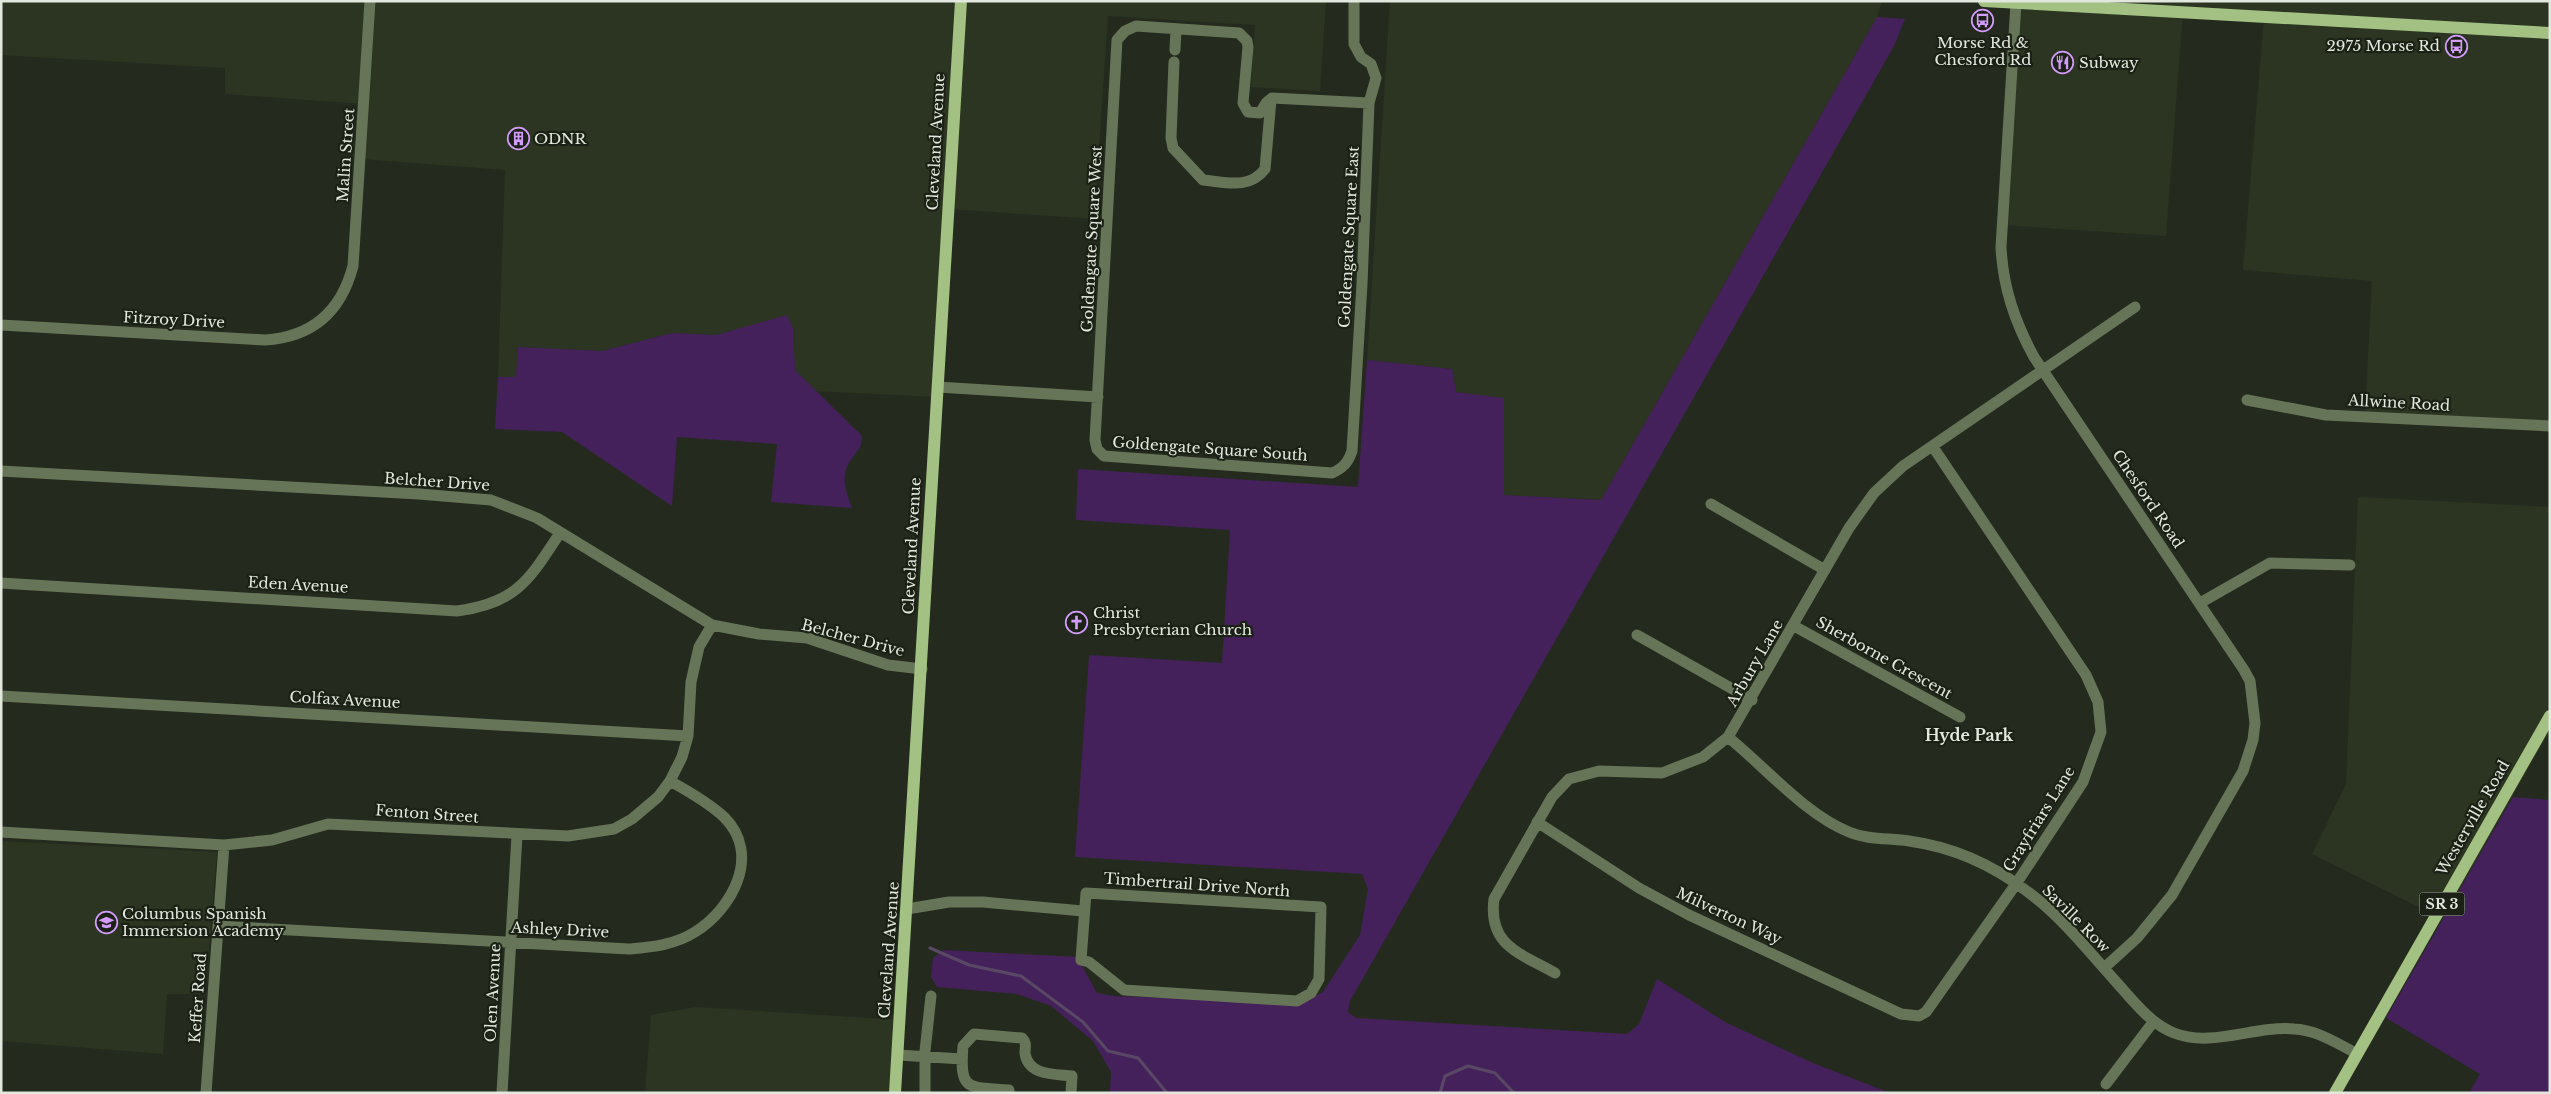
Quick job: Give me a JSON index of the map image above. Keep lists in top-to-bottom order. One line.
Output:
{"streets":{"main road":["Cleveland Avenue","Westerville Road","SR 3"],"street":["Malin Street","Goldengate Square East","Goldengate Square West","Fitzroy Drive","Allwine Road","Goldengate Square South","Belcher Drive","Chesford Road","Eden Avenue","Sherborne Crescent","Arbury Lane","Colfax Avenue","Fenton Street","Grayfriars Lane","Timbertrail Drive North","Milverton Way","Saville Row","Ashley Drive","Olen Avenue","Keffer Road"]},"crossings":[["Cleveland Avenue","Belcher Drive"],["Malin Street","Fitzroy Drive"],["Goldengate Square East","Goldengate Square South"],["Goldengate Square West","Goldengate Square South"],["Belcher Drive","Eden Avenue"],["Belcher Drive","Fenton Street"],["Chesford Road","Arbury Lane"],["Chesford Road","Saville Row"],["Sherborne Crescent","Arbury Lane"],["Arbury Lane","Grayfriars Lane"],["Arbury Lane","Milverton Way"],["Arbury Lane","Saville Row"],["Colfax Avenue","Fenton Street"],["Fenton Street","Ashley Drive"],["Fenton Street","Olen Avenue"],["Fenton Street","Keffer Road"],["Westerville Road","Saville Row"],["Grayfriars Lane","Milverton Way"],["Grayfriars Lane","Saville Row"],["Ashley Drive","Olen Avenue"],["Ashley Drive","Keffer Road"]],"districts":["Hyde Park"],"places":{"bus stop":["Morse Rd & Chesford Rd","2975 Morse Rd"],"restaurant":["Subway"],"building":["ODNR"],"church":["Christ Presbyterian Church"],"school or university":["Columbus Spanish Immersion Academy"]}}
